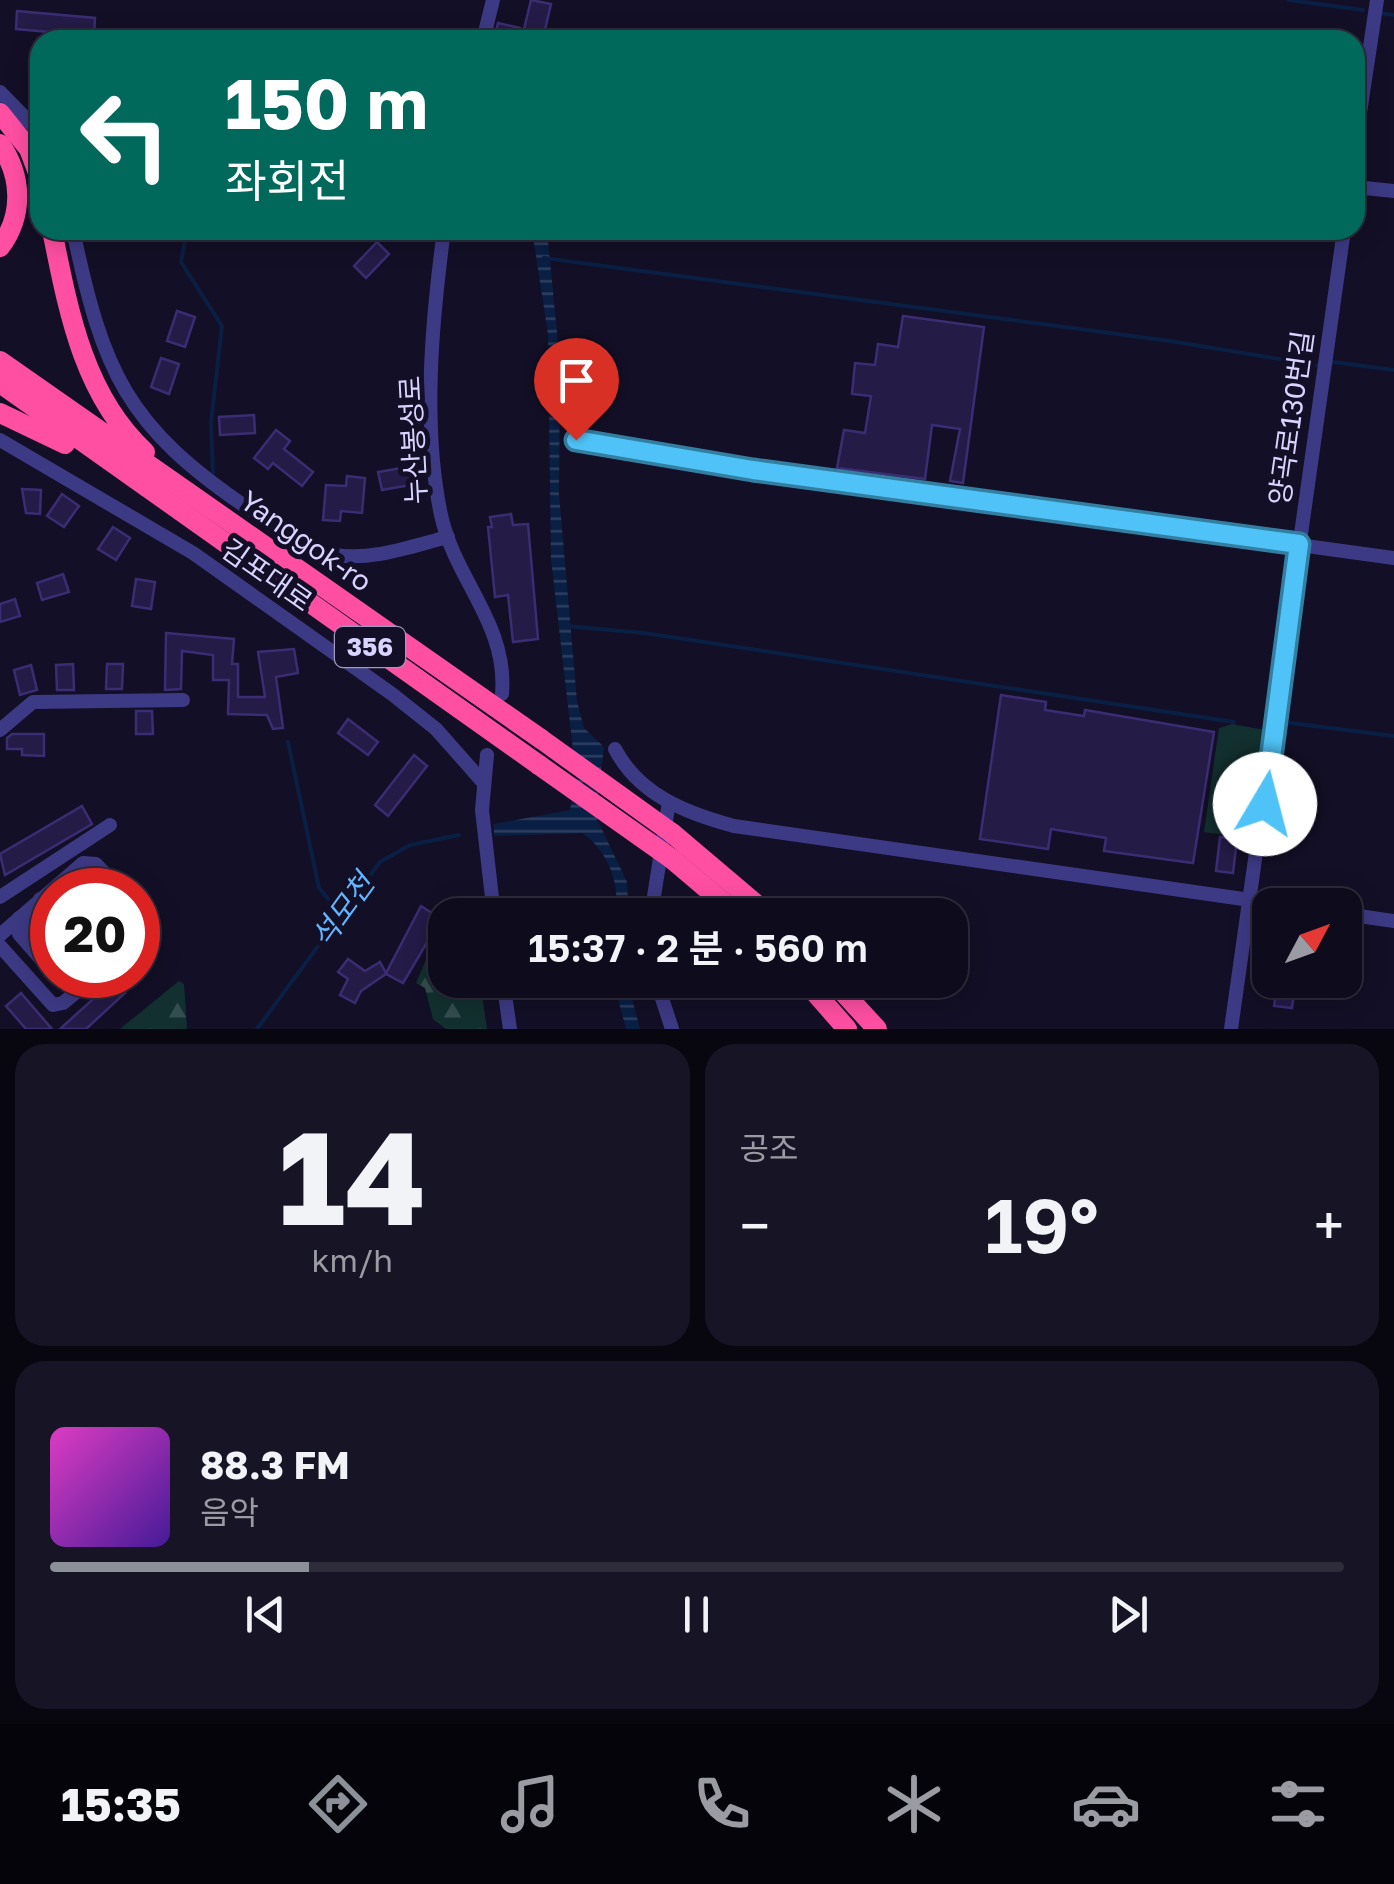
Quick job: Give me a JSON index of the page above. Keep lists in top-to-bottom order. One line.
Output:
{"streets":{"highway":["Yanggok-ro","356"],"street":["양곡로130번길","누산봉성로","김포대로"]},"water":["석모천"],"north":"top right","page":{"turn":["150 m","좌회전"],"limit":"20","trip":"15:37 · 2 분 · 560 m","tile":[["14","km/h"],"공조"],"heat":["−","19°","+"],"song":["88.3 FM","음악"],"tabs":"15:35"}}
